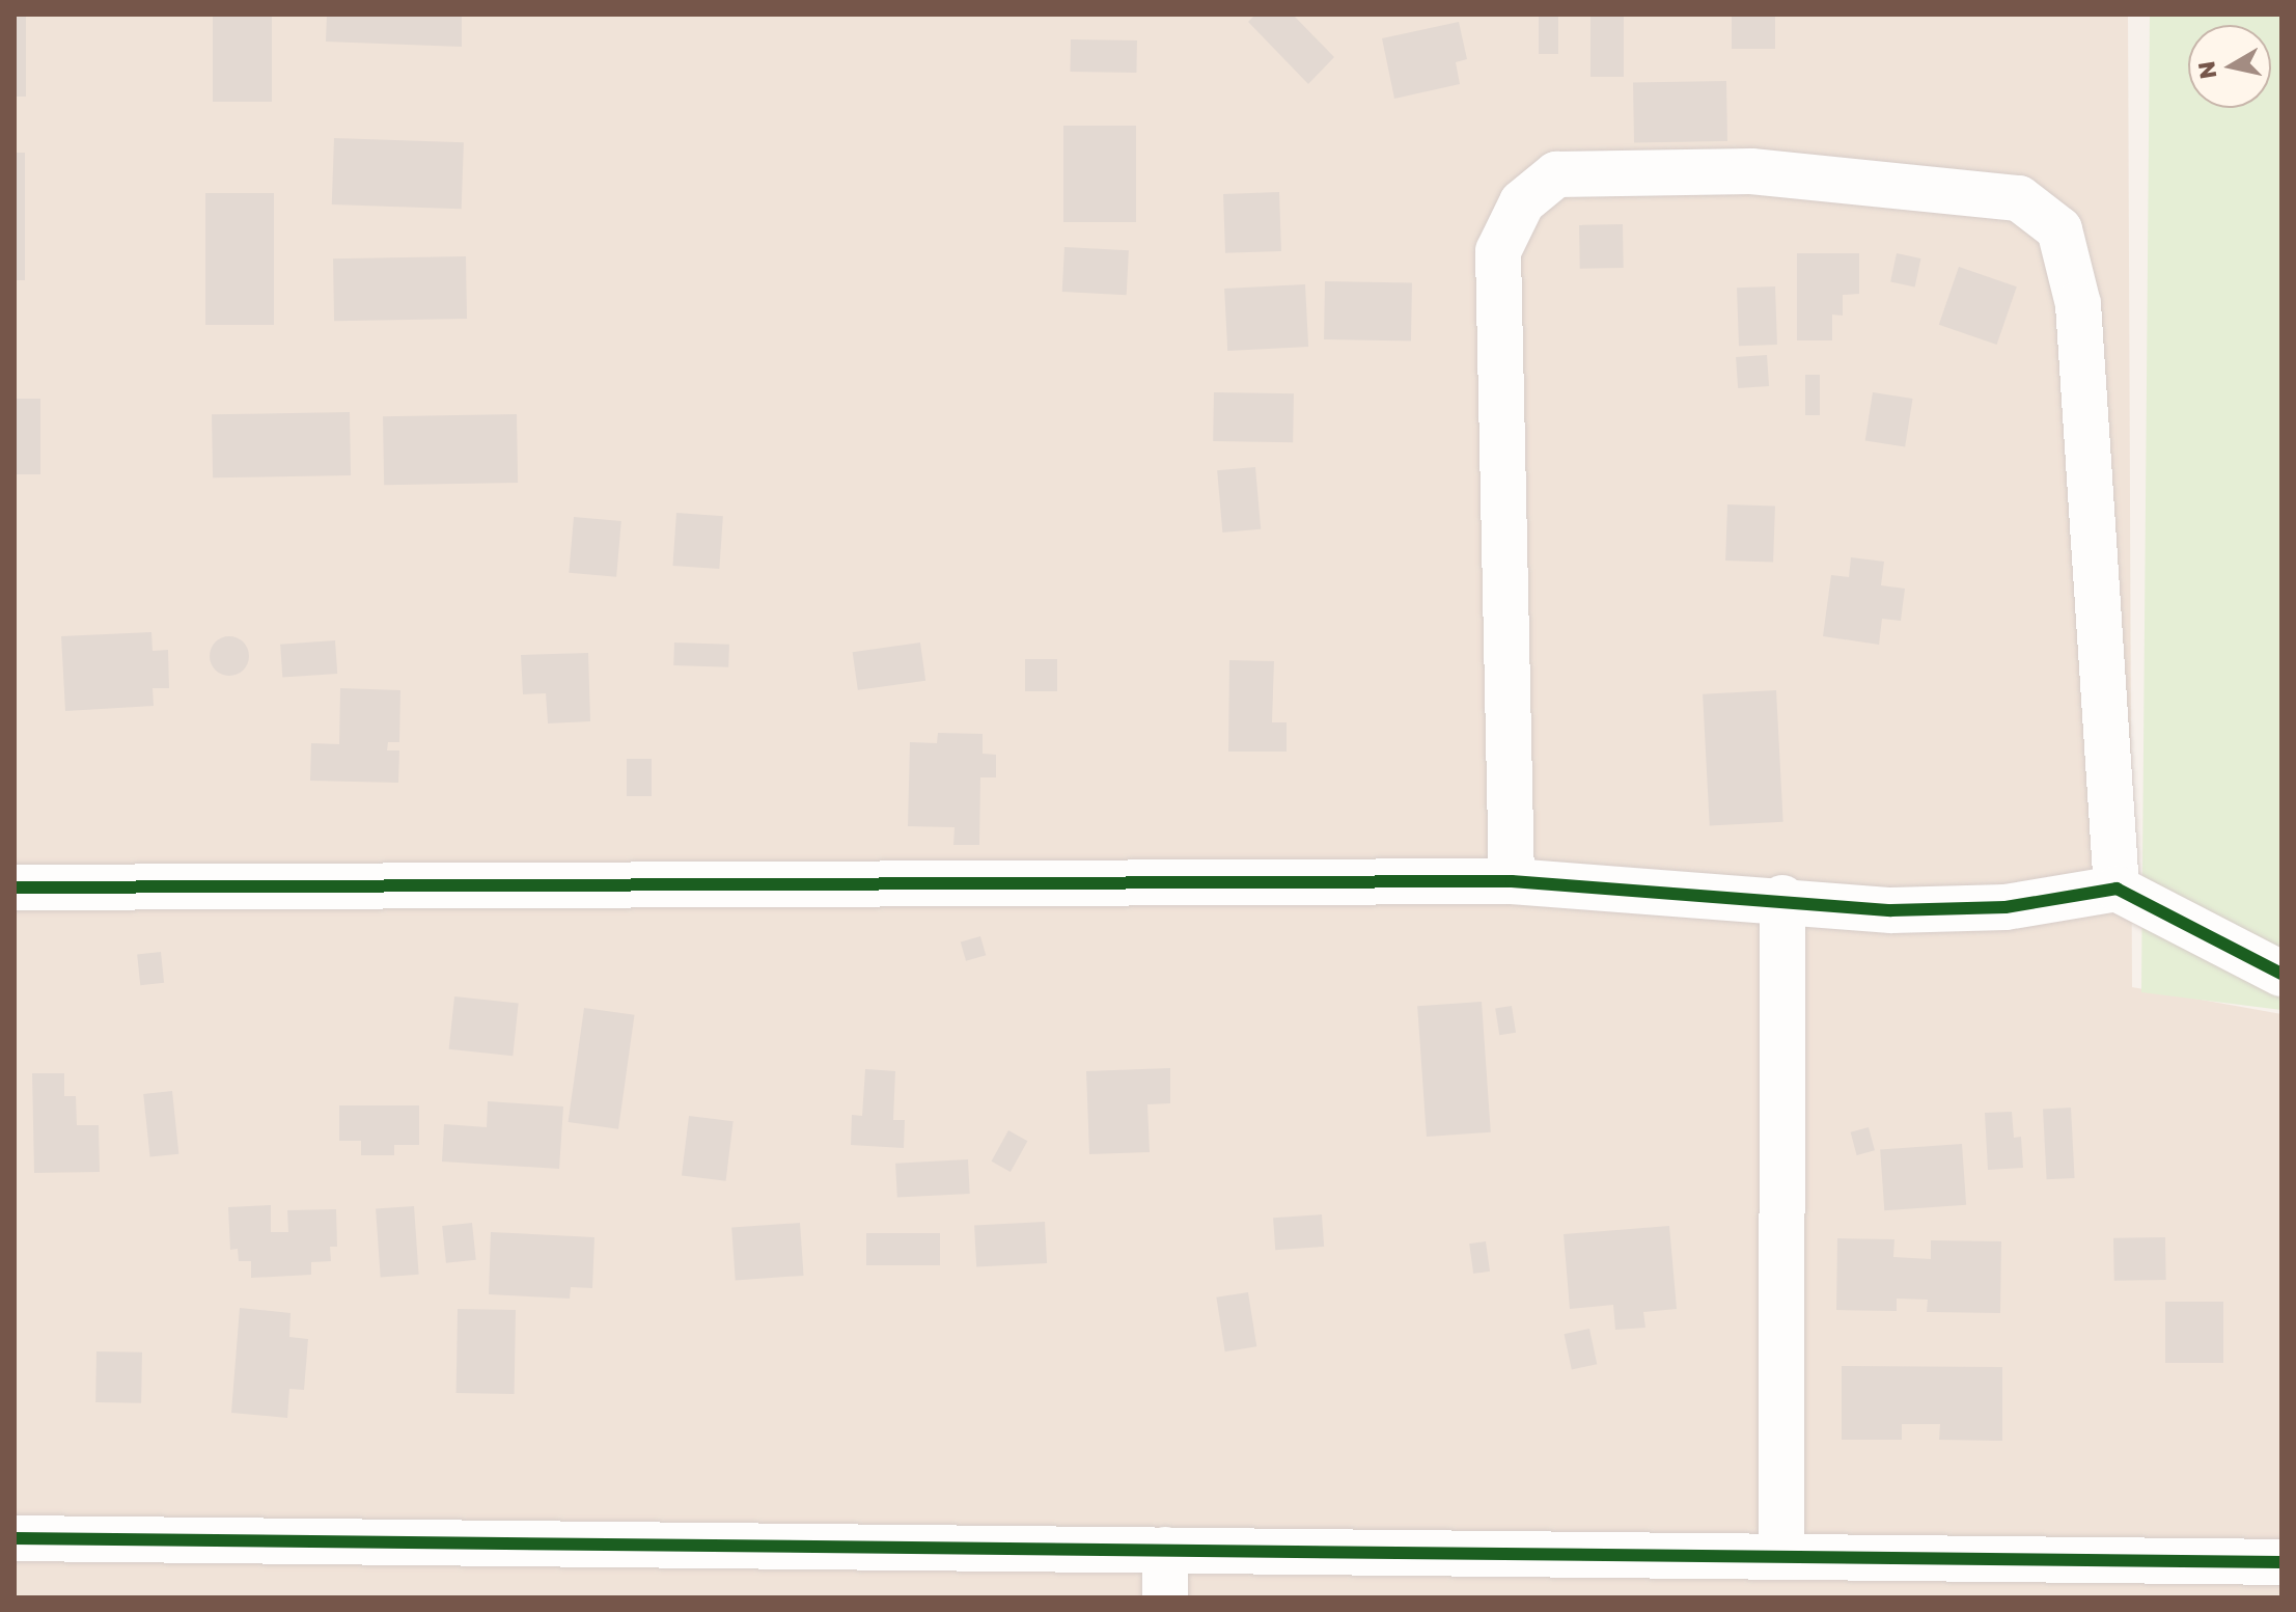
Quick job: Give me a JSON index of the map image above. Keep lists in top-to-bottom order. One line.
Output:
{"north":"left"}
